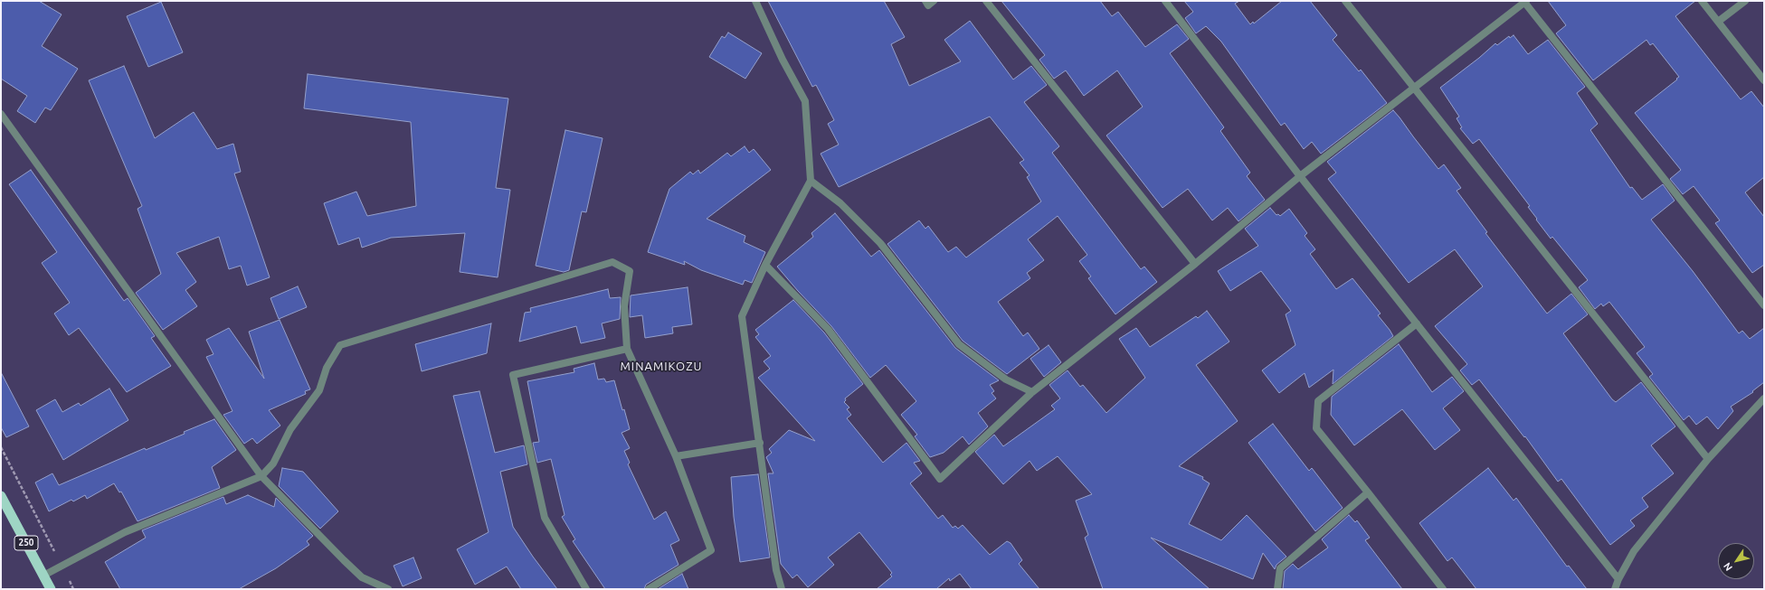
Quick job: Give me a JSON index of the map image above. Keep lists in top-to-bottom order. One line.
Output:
{"streets":{"highway":["250"]},"districts":["MINAMIKOZU"],"north":"bottom left"}
